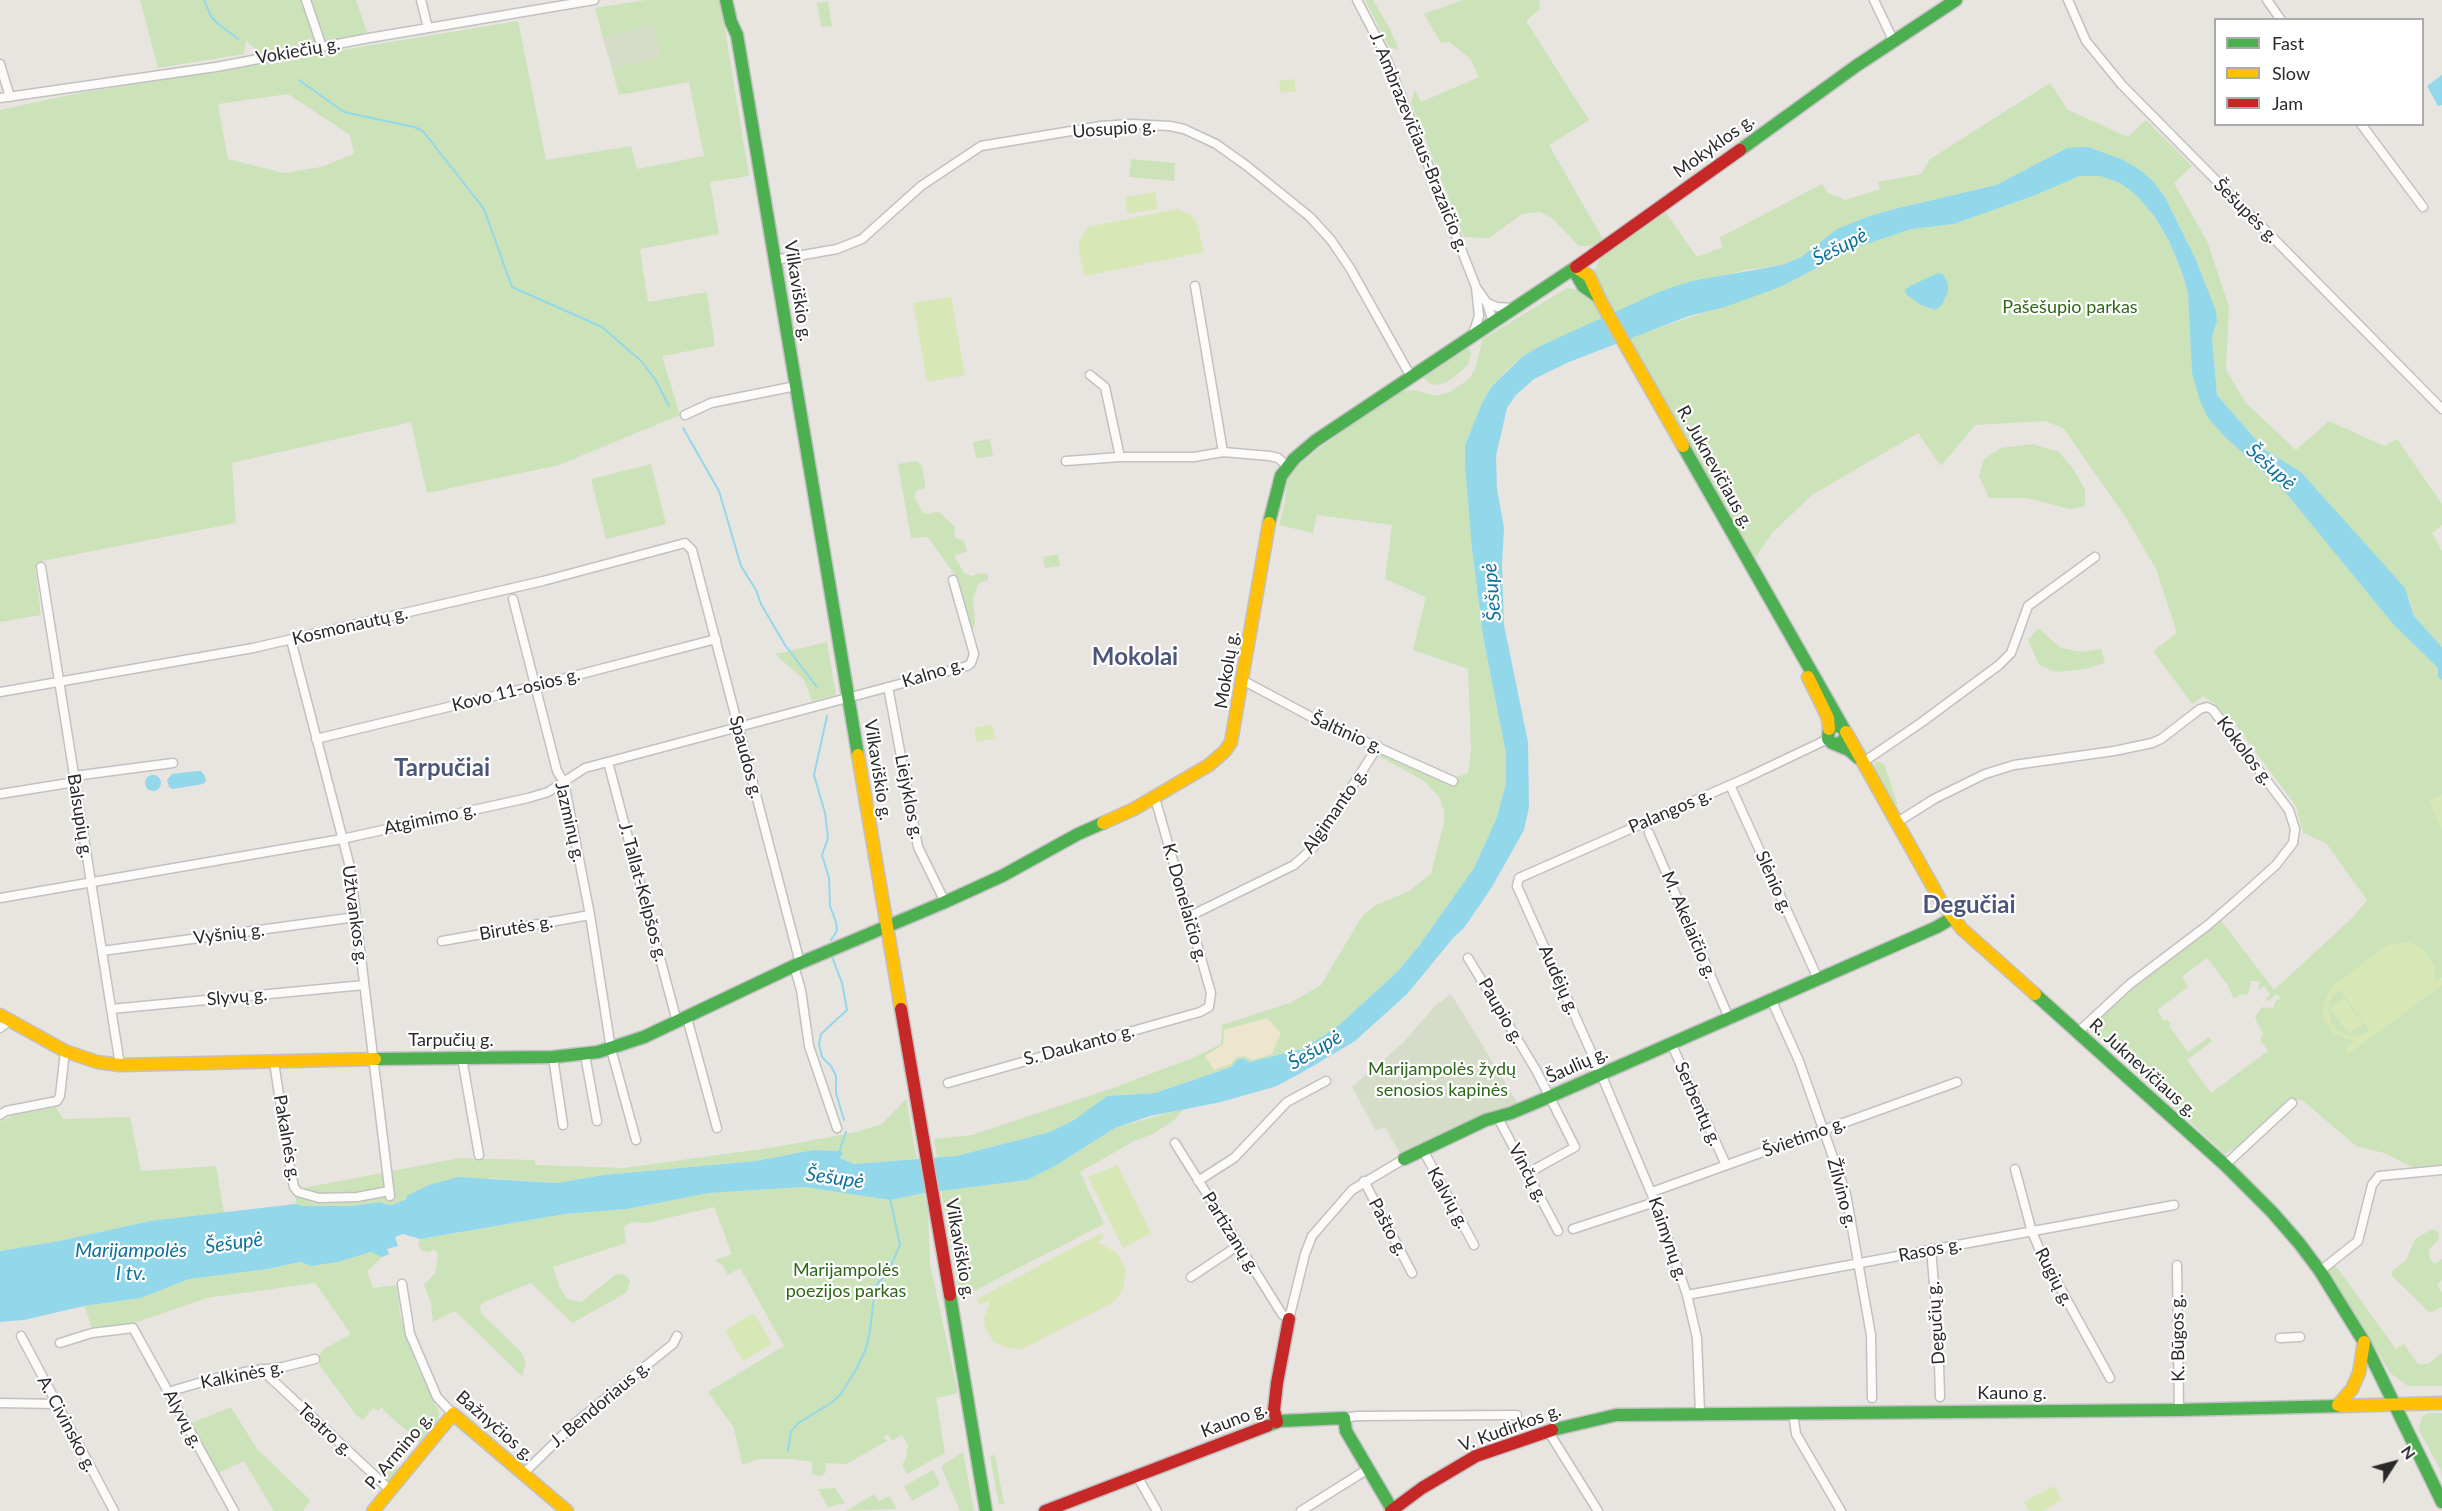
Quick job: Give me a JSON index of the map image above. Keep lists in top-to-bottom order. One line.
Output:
{"streets":{"main road":["Mokyklos g.","Vilkaviškio g.","R. Juknevičiaus g.","Mokolų g.","Tarpučių g.","Šaulių g.","Kauno g.","Bažnyčios g.","V. Kudirkos g.","P. Armino g."],"street":["Vokiečių g.","Uosupio g.","J. Ambrazevičiaus-Brazaičio g.","Šešupės g.","Kosmonautų g.","Kalno g.","Kovo 11-osios g.","Šaltinio g.","Kokolos g.","Spaudos g.","Liejyklos g.","Algimanto g.","Palangos g.","Balsupių g.","Atgimimo g.","Jazminų g.","Slėnio g.","J. Tallat-Kelpšos g.","K. Donelaičio g.","Užtvankos g.","M. Akelaičio g.","Birutės g.","Vyšnių g.","Audėjų g.","Slyvų g.","Paupio g.","S. Daukanto g.","Serbentų g.","Švietimo g.","Pakalnės g.","Vinčų g.","Žilvino g.","Kalvių g.","Pašto g.","Partizanų g.","Kaimynų g.","Rasos g.","Rugių g.","Degučių g.","K. Būgos g.","Kalkinės g.","J. Bendoriaus g.","Alyvų g.","A. Civinsko g.","Teatro g."]},"crossings":[["Uosupio g.","Vilkaviškio g."],["Uosupio g.","Mokolų g."],["J. Ambrazevičiaus-Brazaičio g.","Mokyklos g."],["J. Ambrazevičiaus-Brazaičio g.","Mokolų g."],["Mokyklos g.","R. Juknevičiaus g."],["Mokyklos g.","Mokolų g."],["Vilkaviškio g.","Mokolų g."],["Vilkaviškio g.","Kalno g."],["Vilkaviškio g.","Atgimimo g."],["Vilkaviškio g.","Tarpučių g."],["R. Juknevičiaus g.","Kokolos g."],["R. Juknevičiaus g.","Palangos g."],["R. Juknevičiaus g.","Šaulių g."],["R. Juknevičiaus g.","Kauno g."],["Kosmonautų g.","Spaudos g."],["Kosmonautų g.","Balsupių g."],["Kosmonautų g.","Užtvankos g."],["Mokolų g.","Šaltinio g."],["Mokolų g.","Liejyklos g."],["Mokolų g.","K. Donelaičio g."],["Mokolų g.","Tarpučių g."],["Kalno g.","Liejyklos g."],["Kalno g.","Atgimimo g."],["Kovo 11-osios g.","Spaudos g."],["Kovo 11-osios g.","Jazminų g."],["Kovo 11-osios g.","Užtvankos g."],["Šaltinio g.","Algimanto g."],["Spaudos g.","Atgimimo g."],["Spaudos g.","Tarpučių g."],["Algimanto g.","K. Donelaičio g."],["Palangos g.","Slėnio g."],["Palangos g.","Audėjų g."],["Balsupių g.","Atgimimo g."],["Balsupių g.","Vyšnių g."],["Balsupių g.","Slyvų g."],["Balsupių g.","Tarpučių g."],["Atgimimo g.","Jazminų g."],["Atgimimo g.","J. Tallat-Kelpšos g."],["Atgimimo g.","Užtvankos g."],["Jazminų g.","Birutės g."],["Jazminų g.","Tarpučių g."],["Slėnio g.","Šaulių g."],["J. Tallat-Kelpšos g.","Tarpučių g."],["K. Donelaičio g.","S. Daukanto g."],["Užtvankos g.","Vyšnių g."],["Užtvankos g.","Slyvų g."],["Užtvankos g.","Tarpučių g."],["Užtvankos g.","Pakalnės g."],["M. Akelaičio g.","Šaulių g."],["Audėjų g.","Šaulių g."],["Audėjų g.","Kaimynų g."],["Paupio g.","Šaulių g."],["Paupio g.","Vinčų g."],["Tarpučių g.","Pakalnės g."],["Šaulių g.","Serbentų g."],["Šaulių g.","Vinčų g."],["Šaulių g.","Žilvino g."],["Šaulių g.","Kalvių g."],["Šaulių g.","Pašto g."],["Šaulių g.","Partizanų g."],["Šaulių g.","Kaimynų g."],["Šaulių g.","Kauno g."],["Serbentų g.","Švietimo g."],["Švietimo g.","Žilvino g."],["Švietimo g.","Kaimynų g."],["Žilvino g.","Rasos g."],["Kaimynų g.","Rasos g."],["Kaimynų g.","Kauno g."],["Rasos g.","Rugių g."],["Rasos g.","Degučių g."],["K. Būgos g.","Kauno g."],["Kalkinės g.","Alyvų g."],["Kalkinės g.","Teatro g."],["Kauno g.","V. Kudirkos g."],["J. Bendoriaus g.","Bažnyčios g."],["Bažnyčios g.","P. Armino g."],["Teatro g.","P. Armino g."]],"districts":["Mokolai","Tarpučiai","Degučiai"],"water":["Šešupė","Marijampolės I tv."],"parks":["Pašešupio parkas","Marijampolės žydų senosios kapinės","Marijampolės poezijos parkas"],"legend":["Fast","Slow","Jam"],"north":"top right"}
